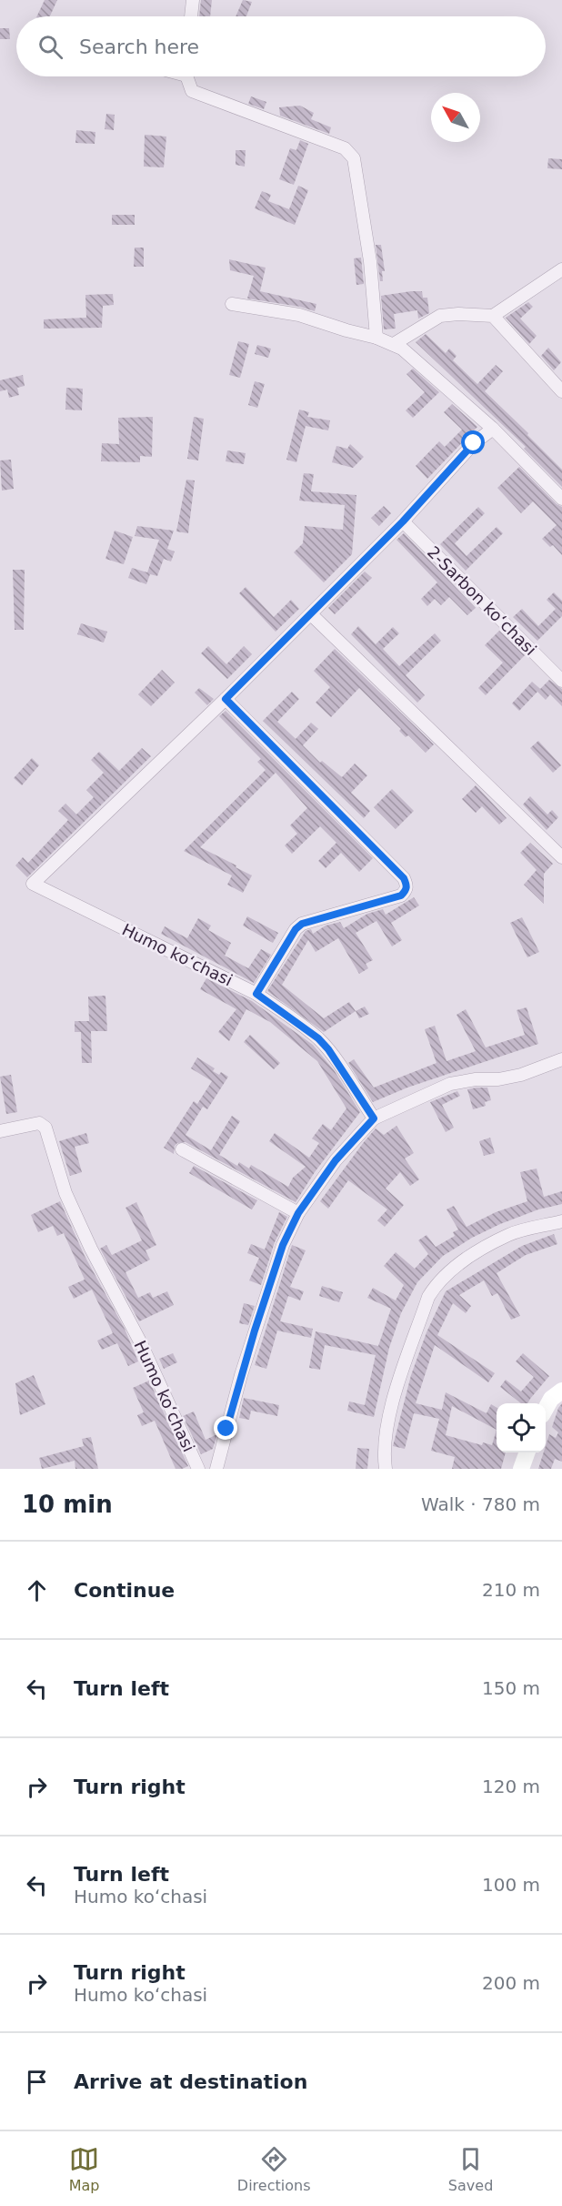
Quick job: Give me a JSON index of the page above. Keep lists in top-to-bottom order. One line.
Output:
{"streets":{"street":["2-Sarbon koʻchasi","Humo koʻchasi"]},"north":"top left","page":{"search":"Search here","heading":["10 min","Walk · 780 m"],"list":[["Continue","210 m"],["Turn left","150 m"],["Turn right","120 m"],["Turn left","Humo koʻchasi","100 m"],["Turn right","Humo koʻchasi","200 m"],"Arrive at destination"],"nav":["Map","Directions","Saved"]}}
